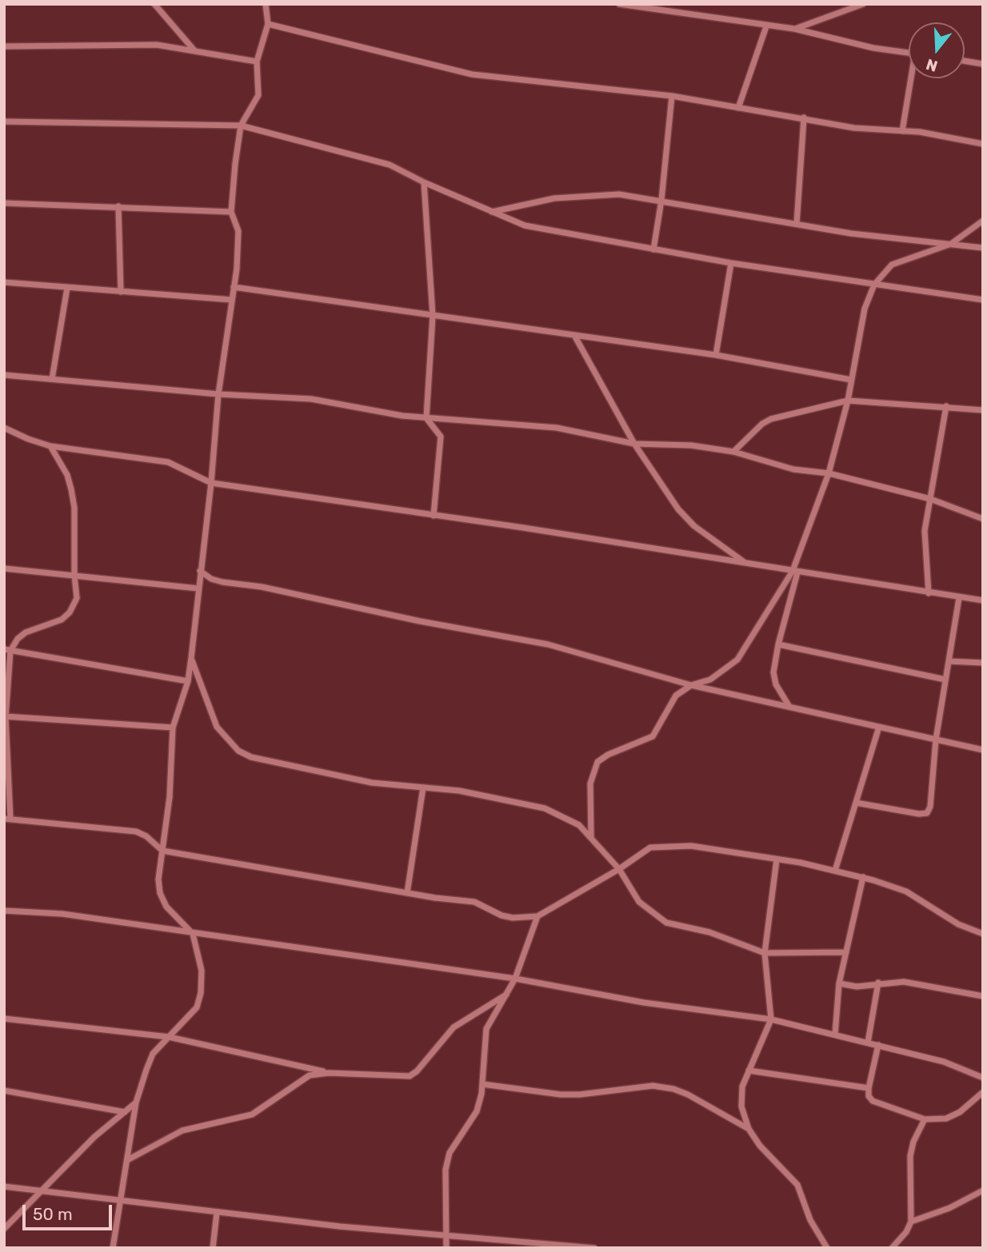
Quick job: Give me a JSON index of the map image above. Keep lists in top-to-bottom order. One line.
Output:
{"scale_bar":"50 m","north":"bottom"}
